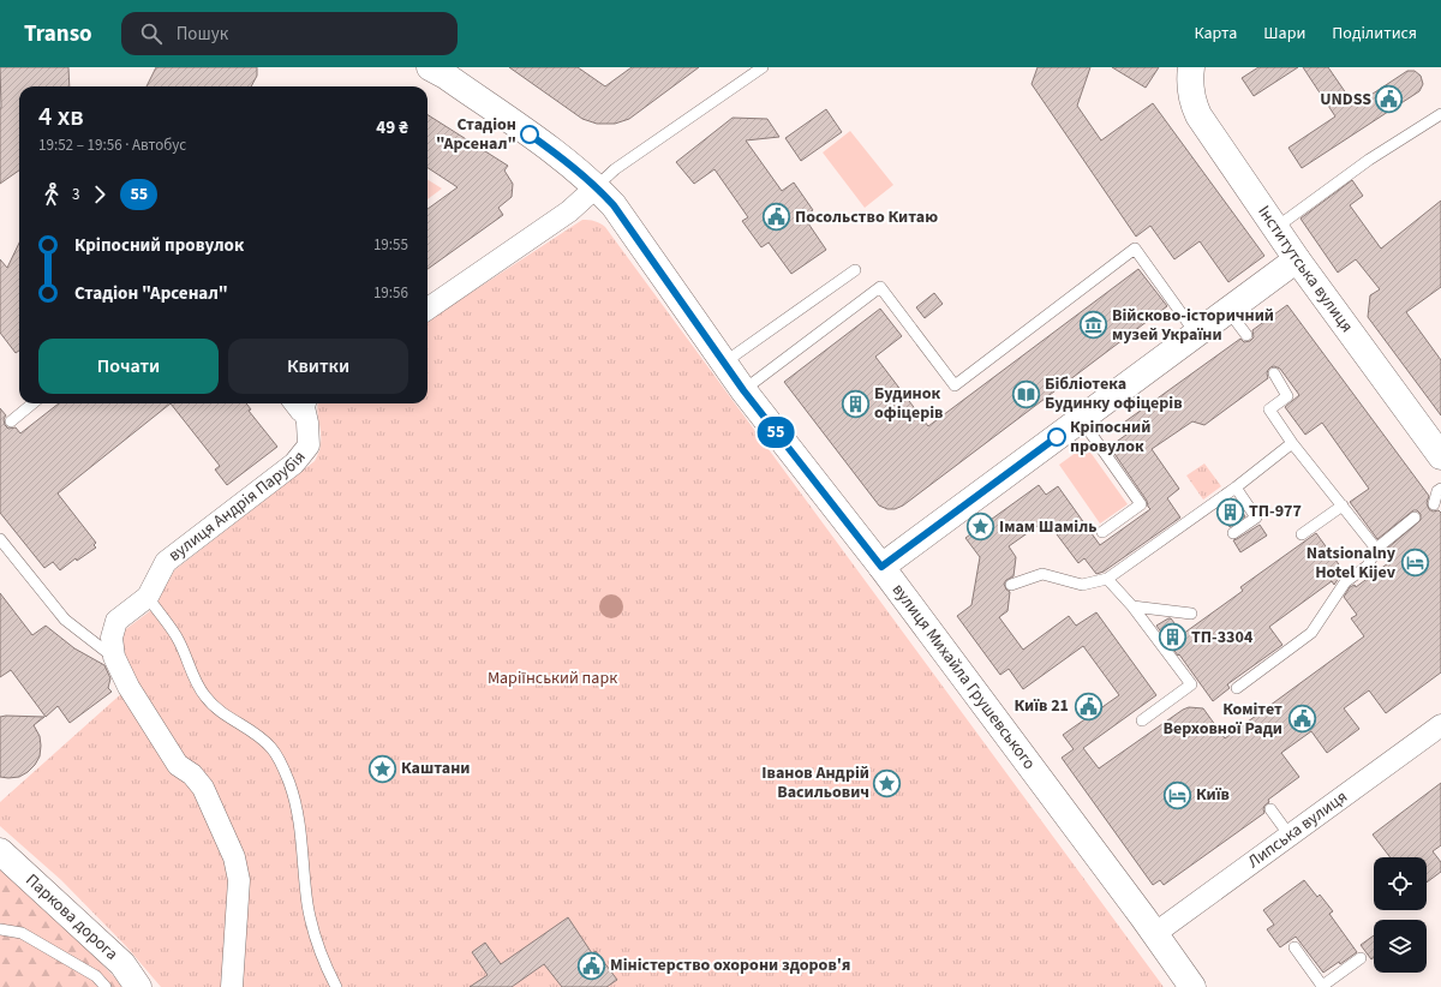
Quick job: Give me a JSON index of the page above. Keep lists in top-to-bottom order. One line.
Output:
{"streets":{"main road":["Інститутська вулиця","вулиця Михайла Грушевського","Паркова дорога"],"street":["вулиця Андрія Парубія","Липська вулиця"]},"crossings":[["вулиця Михайла Грушевського","Липська вулиця"]],"parks":["Маріїнський парк"],"places":{"public building":["UNDSS","Посольство Китаю","Київ 21","Комітет Верховної Ради","Міністерство охорони здоров'я"],"other":["Стадіон \"Арсенал\"","Кріпосний провулок"],"museum":["Війсково-історичний музей України"],"library":["Бібліотека Будинку офіцерів"],"building":["Будинок офіцерів","ТП-977","ТП-3304"],"place":["Імам Шаміль","Каштани","Іванов Андрій Васильович"],"hotel":["Natsionalny Hotel Kijev","Київ"]},"lines":["bus line 55"],"page":{"header":"Transo","search":"Пошук","nav":["Карта","Шари","Поділитися"],"on_map":"55","heading":["4 хв","19:52 – 19:56 · Автобус","49 ₴"],"legs":["3","55"],"list":[{"name":"Кріпосний провулок","value":"19:55"},{"name":"Стадіон \"Арсенал\"","value":"19:56"}],"buttons":["Почати","Квитки"]}}
